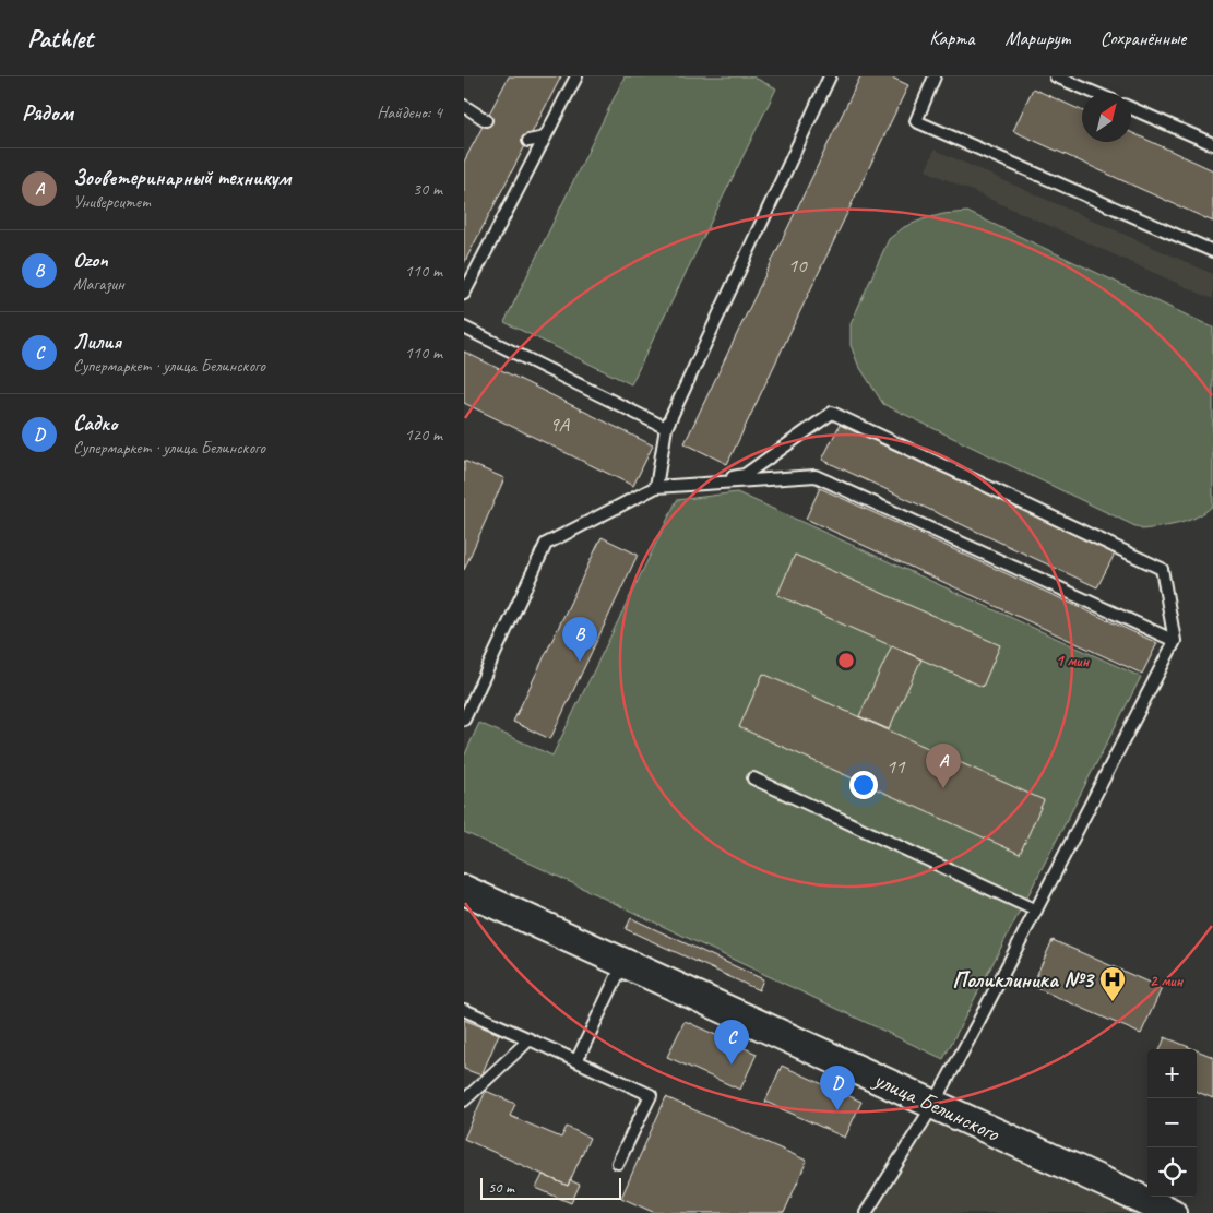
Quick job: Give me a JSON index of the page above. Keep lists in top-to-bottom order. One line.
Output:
{"streets":{"street":["улица Белинского"]},"places":{"hospital":["Поликлиника №3"]},"house_numbers":["10","9А","11"],"scale_bar":"50 m","north":"top right","page":{"header":"Pathlet","nav":["Карта","Маршрут","Сохранённые"],"heading":["Рядом","Найдено: 4"],"list":[{"mark":"A","name":"Зооветеринарный техникум","note":"Университет","value":"30 m"},{"mark":"B","name":"Ozon","note":"Магазин","value":"110 m"},{"mark":"C","name":"Лилия","note":"Супермаркет · улица Белинского","value":"110 m"},{"mark":"D","name":"Садко","note":"Супермаркет · улица Белинского","value":"120 m"}],"pins":["B","A","C","D"],"map_buttons":["+","−"],"scale":"50 m"},"rings":["1 мин","2 мин"]}
